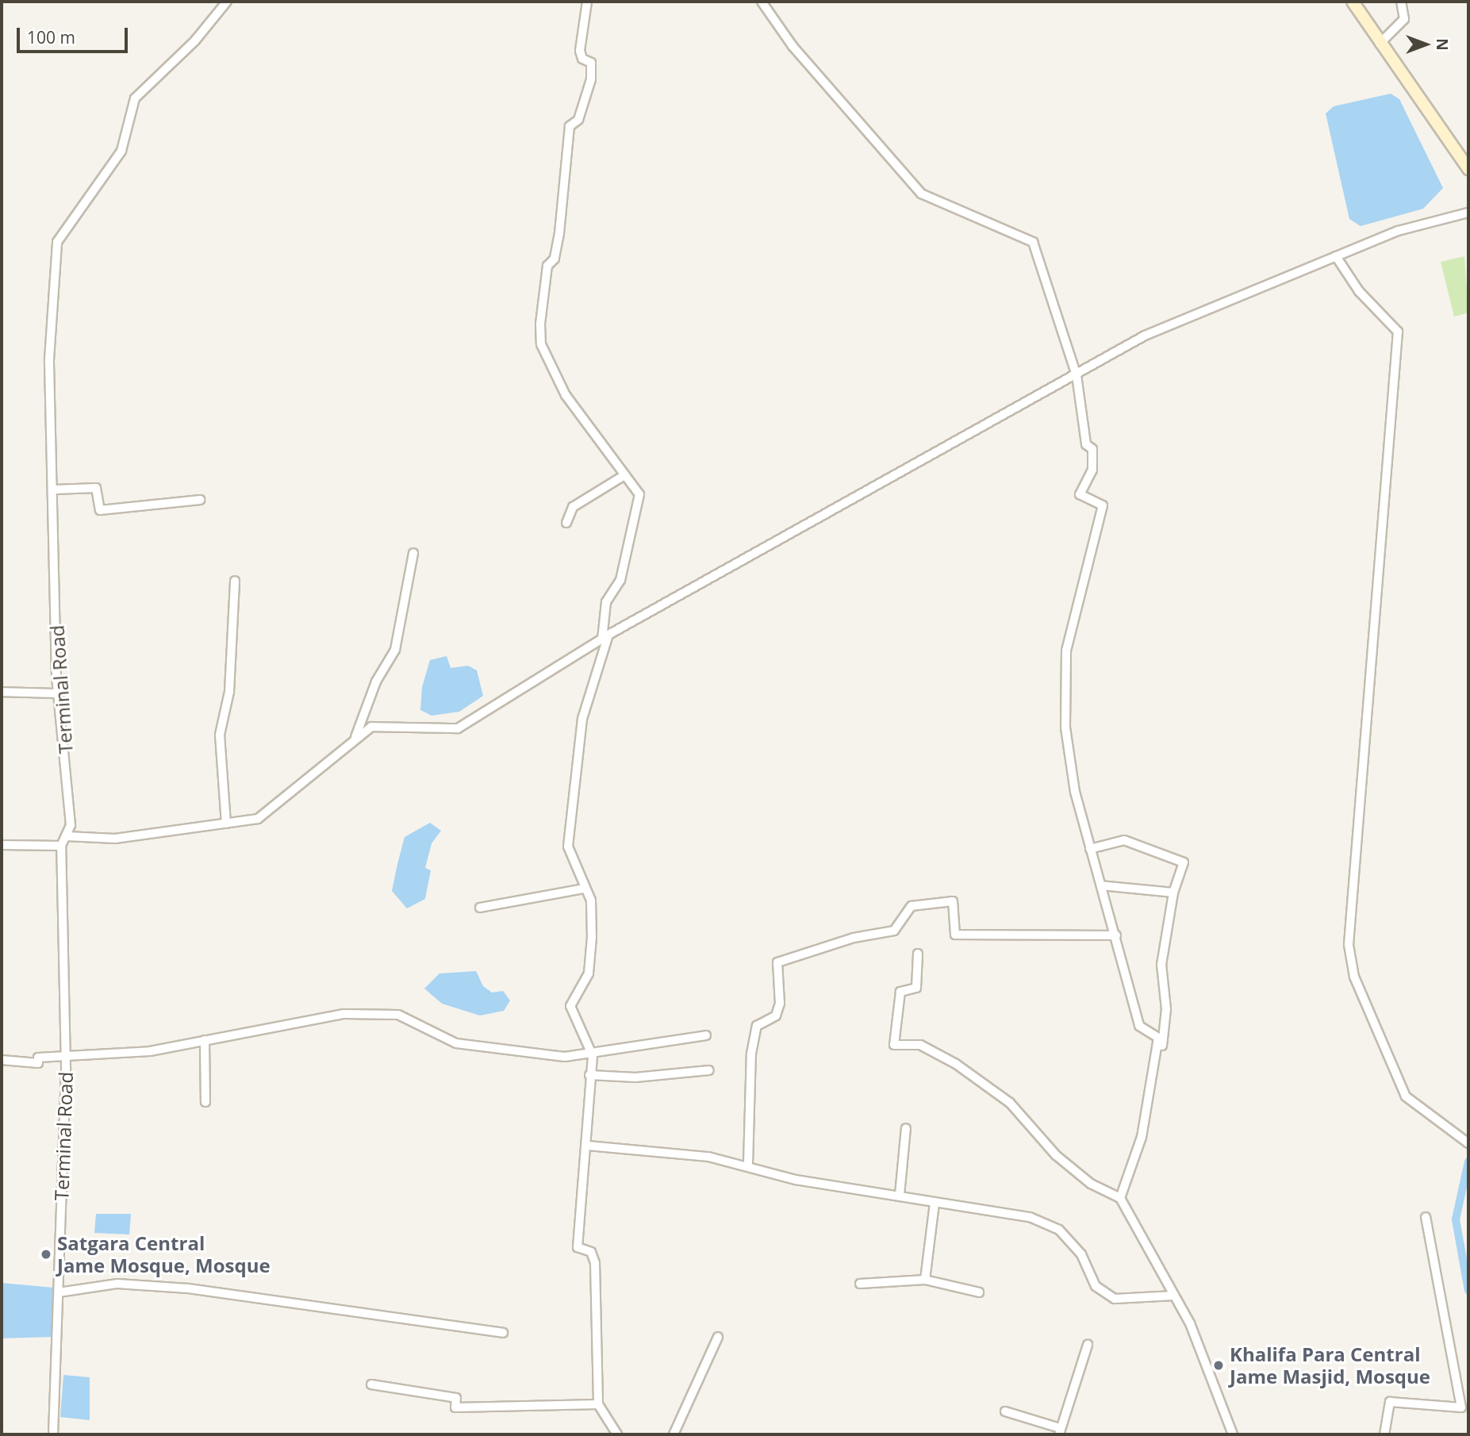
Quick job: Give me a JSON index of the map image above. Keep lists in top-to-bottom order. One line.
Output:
{"streets":{"street":["Terminal Road"]},"places":["Satgara Central Jame Mosque, Mosque","Khalifa Para Central Jame Masjid, Mosque"],"scale_bar":"100 m","north":"right"}
